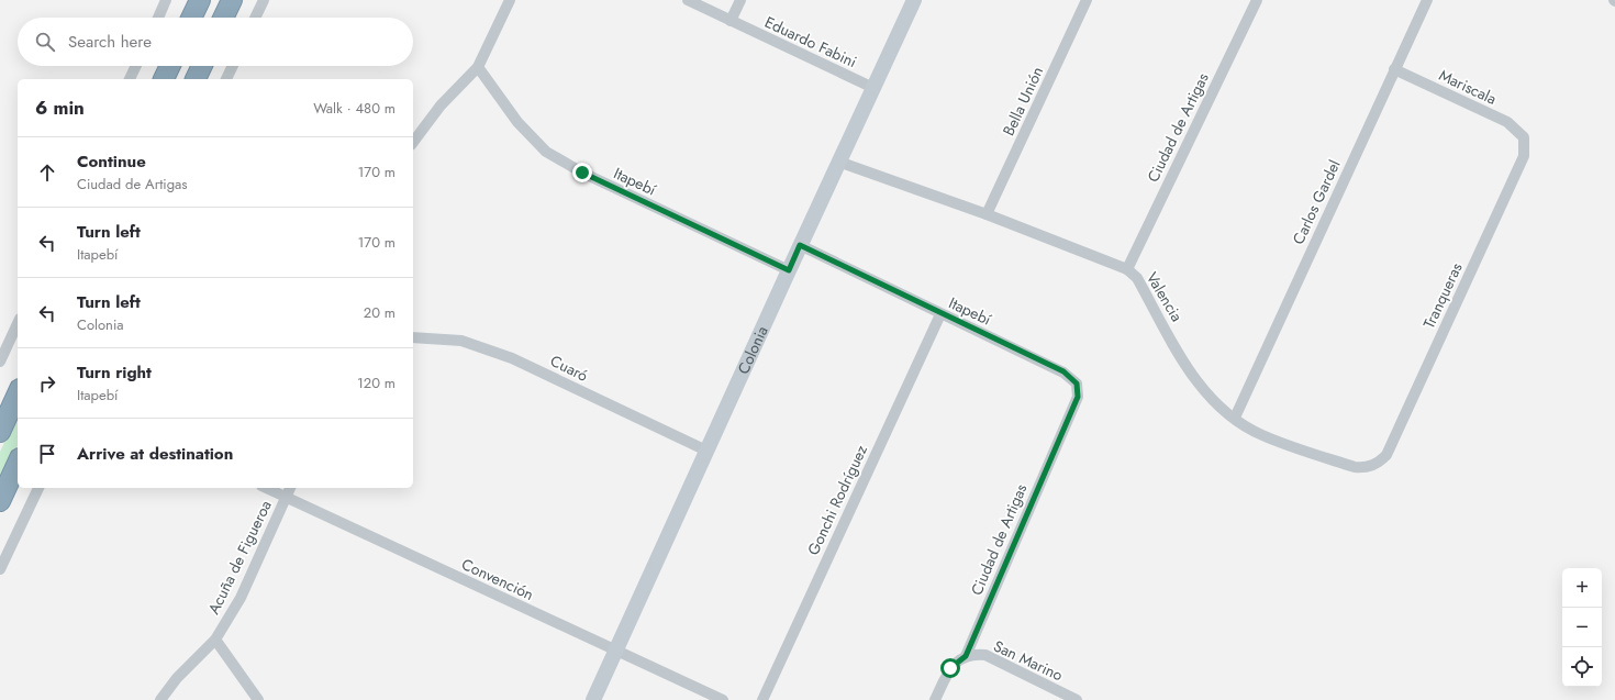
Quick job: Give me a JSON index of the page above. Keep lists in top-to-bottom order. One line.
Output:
{"streets":{"street":["Eduardo Fabini","Mariscala","Bella Unión","Ciudad de Artigas","Itapebí","Carlos Gardel","Tranqueras","Valencia","Colonia","Cuaró","Gonchi Rodríguez","Acuña de Figueroa","Convención","San Marino"]},"crossings":[["Eduardo Fabini","Colonia"],["Mariscala","Carlos Gardel"],["Mariscala","Tranqueras"],["Bella Unión","Valencia"],["Ciudad de Artigas","Itapebí"],["Ciudad de Artigas","Valencia"],["Ciudad de Artigas","San Marino"],["Itapebí","Colonia"],["Itapebí","Gonchi Rodríguez"],["Carlos Gardel","Valencia"],["Tranqueras","Valencia"],["Valencia","Colonia"],["Colonia","Cuaró"],["Colonia","Convención"],["Acuña de Figueroa","Convención"]],"page":{"search":"Search here","heading":["6 min","Walk · 480 m"],"list":[["Continue","Ciudad de Artigas","170 m"],["Turn left","Itapebí","170 m"],["Turn left","Colonia","20 m"],["Turn right","Itapebí","120 m"],"Arrive at destination"],"map_buttons":["+","−"]}}
